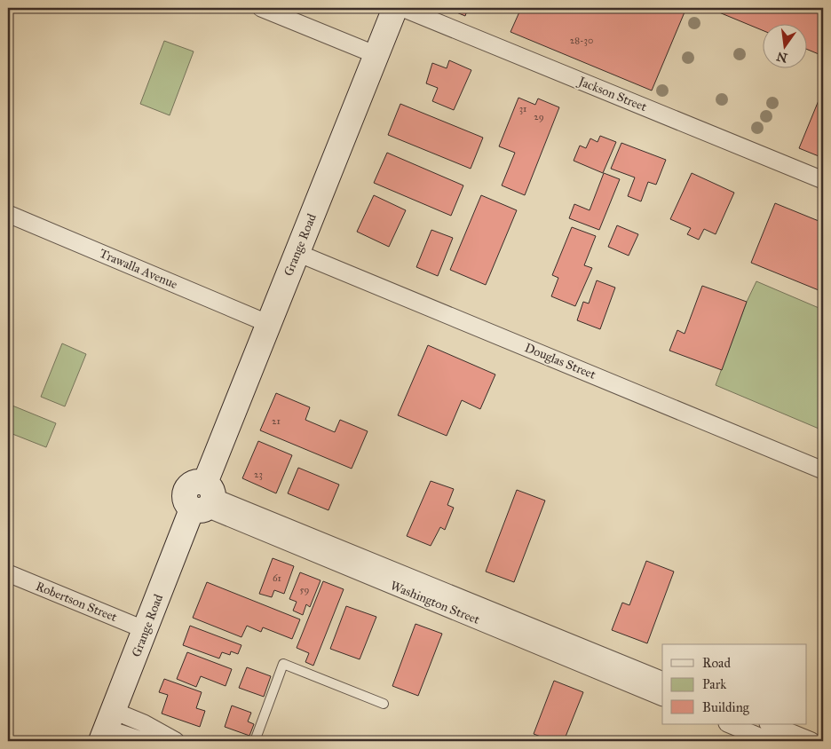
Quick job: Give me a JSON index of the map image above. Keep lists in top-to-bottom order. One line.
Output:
{"streets":{"street":["Jackson Street","Grange Road","Trawalla Avenue","Douglas Street","Robertson Street","Washington Street"]},"crossings":[["Grange Road","Trawalla Avenue"],["Grange Road","Douglas Street"],["Grange Road","Robertson Street"],["Grange Road","Washington Street"]],"house_numbers":["28-30","31","29","21","23","61","59"],"legend":["Road","Park","Building"],"north":"bottom"}
